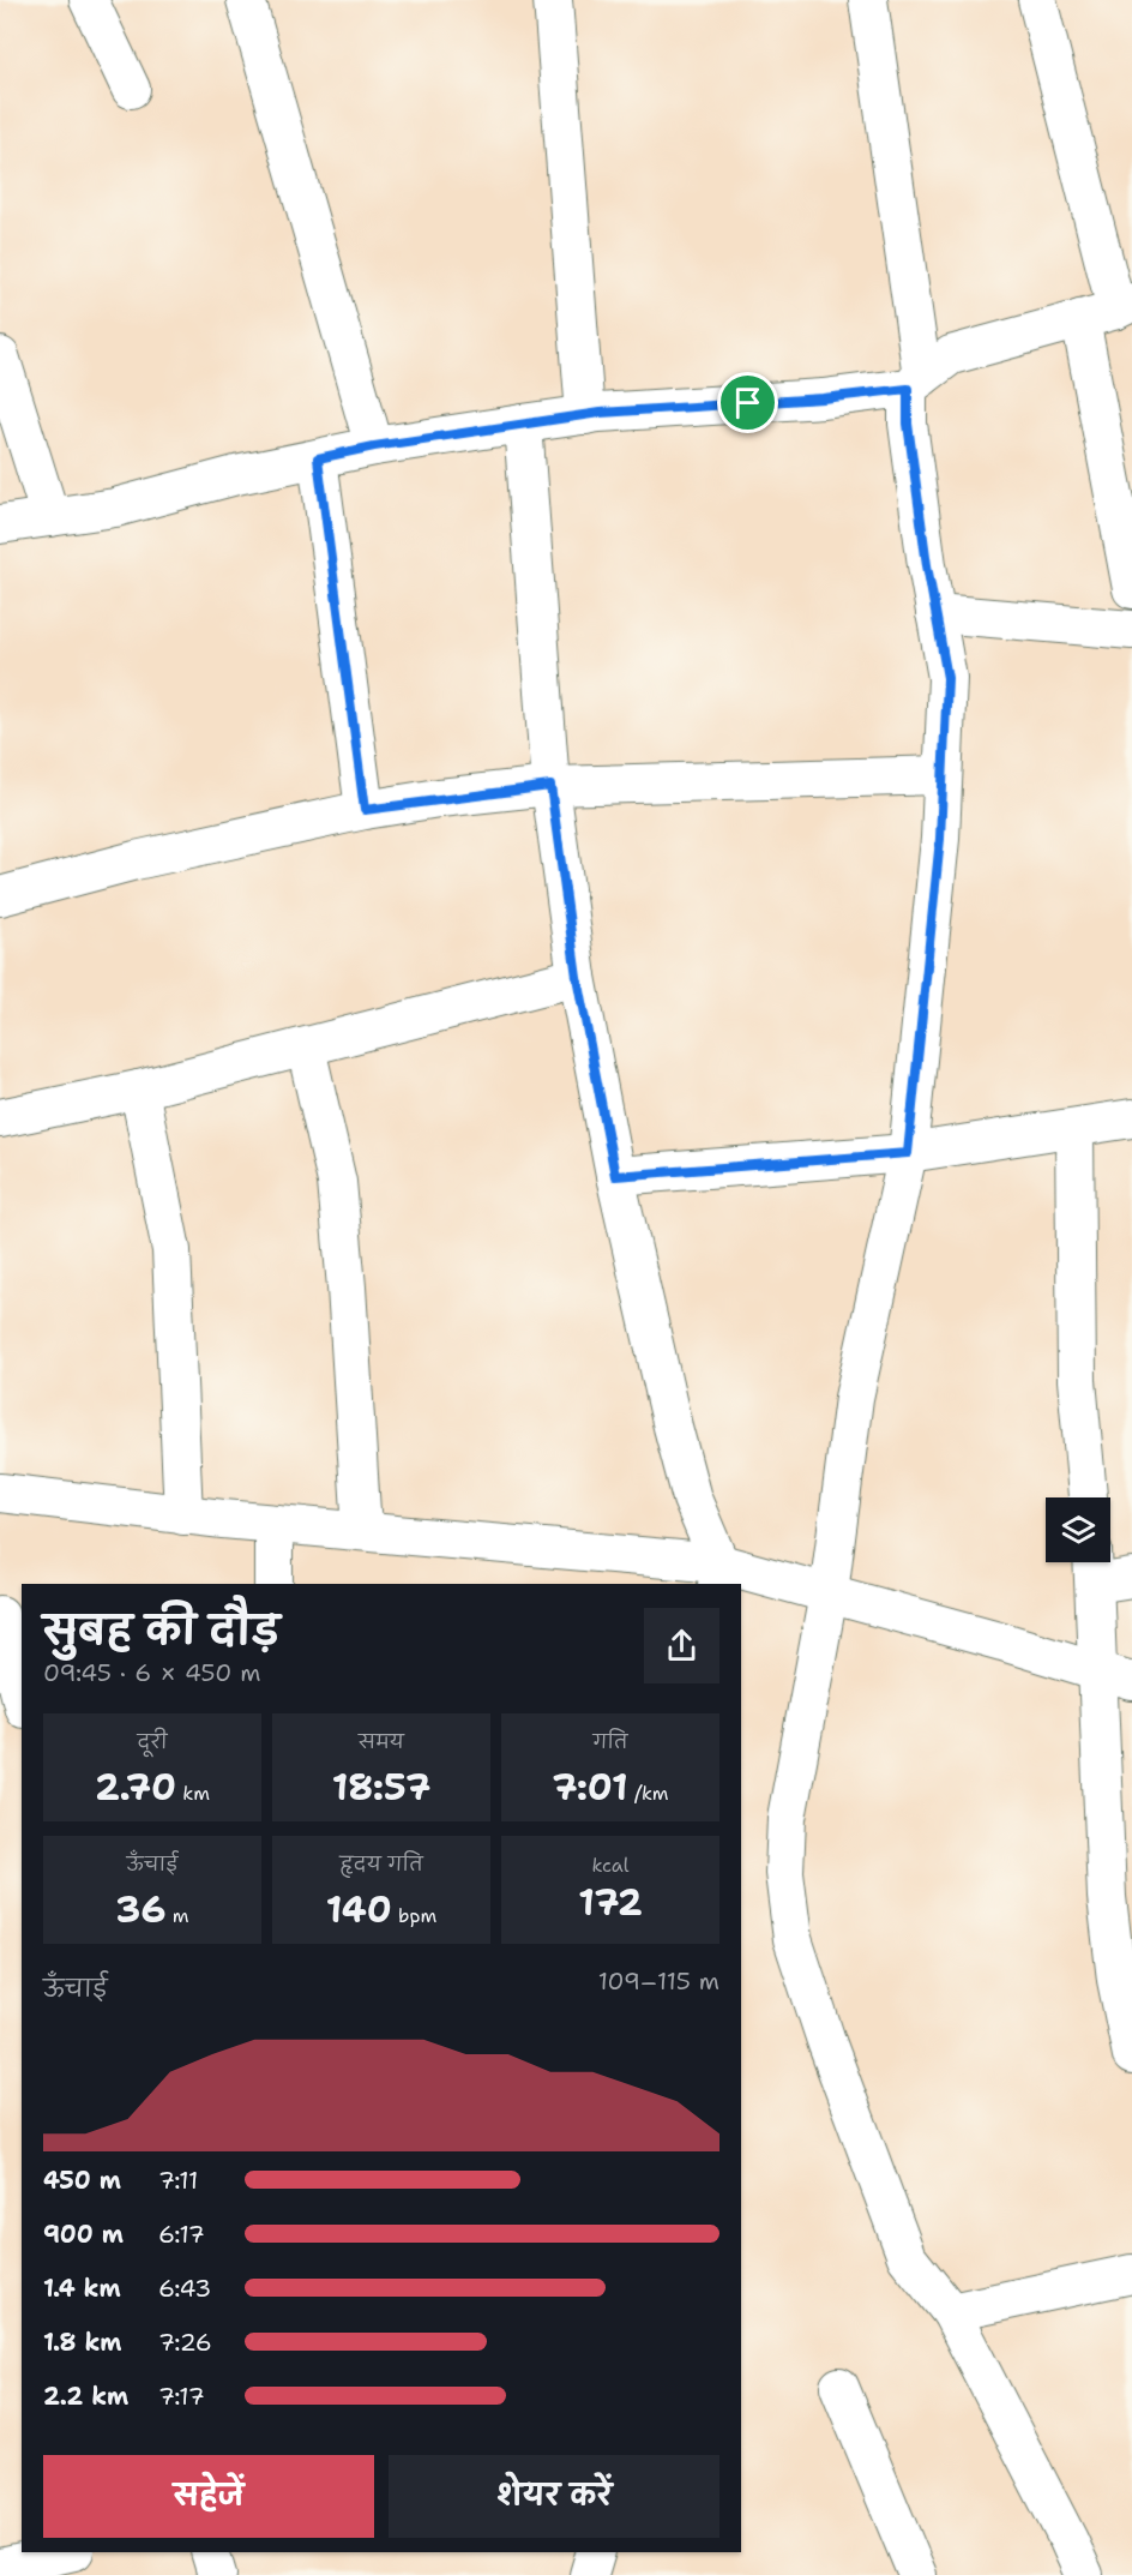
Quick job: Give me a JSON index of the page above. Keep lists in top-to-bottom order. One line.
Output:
{"page":{"heading":["सुबह की दौड़","09:45 · 6 × 450 m"],"stats":[["दूरी","2.70 km"],["समय","18:57"],["गति","7:01 /km"],["ऊँचाई","36 m"],["हृदय गति","140 bpm"],["kcal","172"]],"chart":["ऊँचाई","109–115 m"],"list":[{"name":"450 m","note":"7:11"},{"name":"900 m","note":"6:17"},{"name":"1.4 km","note":"6:43"},{"name":"1.8 km","note":"7:26"},{"name":"2.2 km","note":"7:17"}],"buttons":["सहेजें","शेयर करें"]}}
